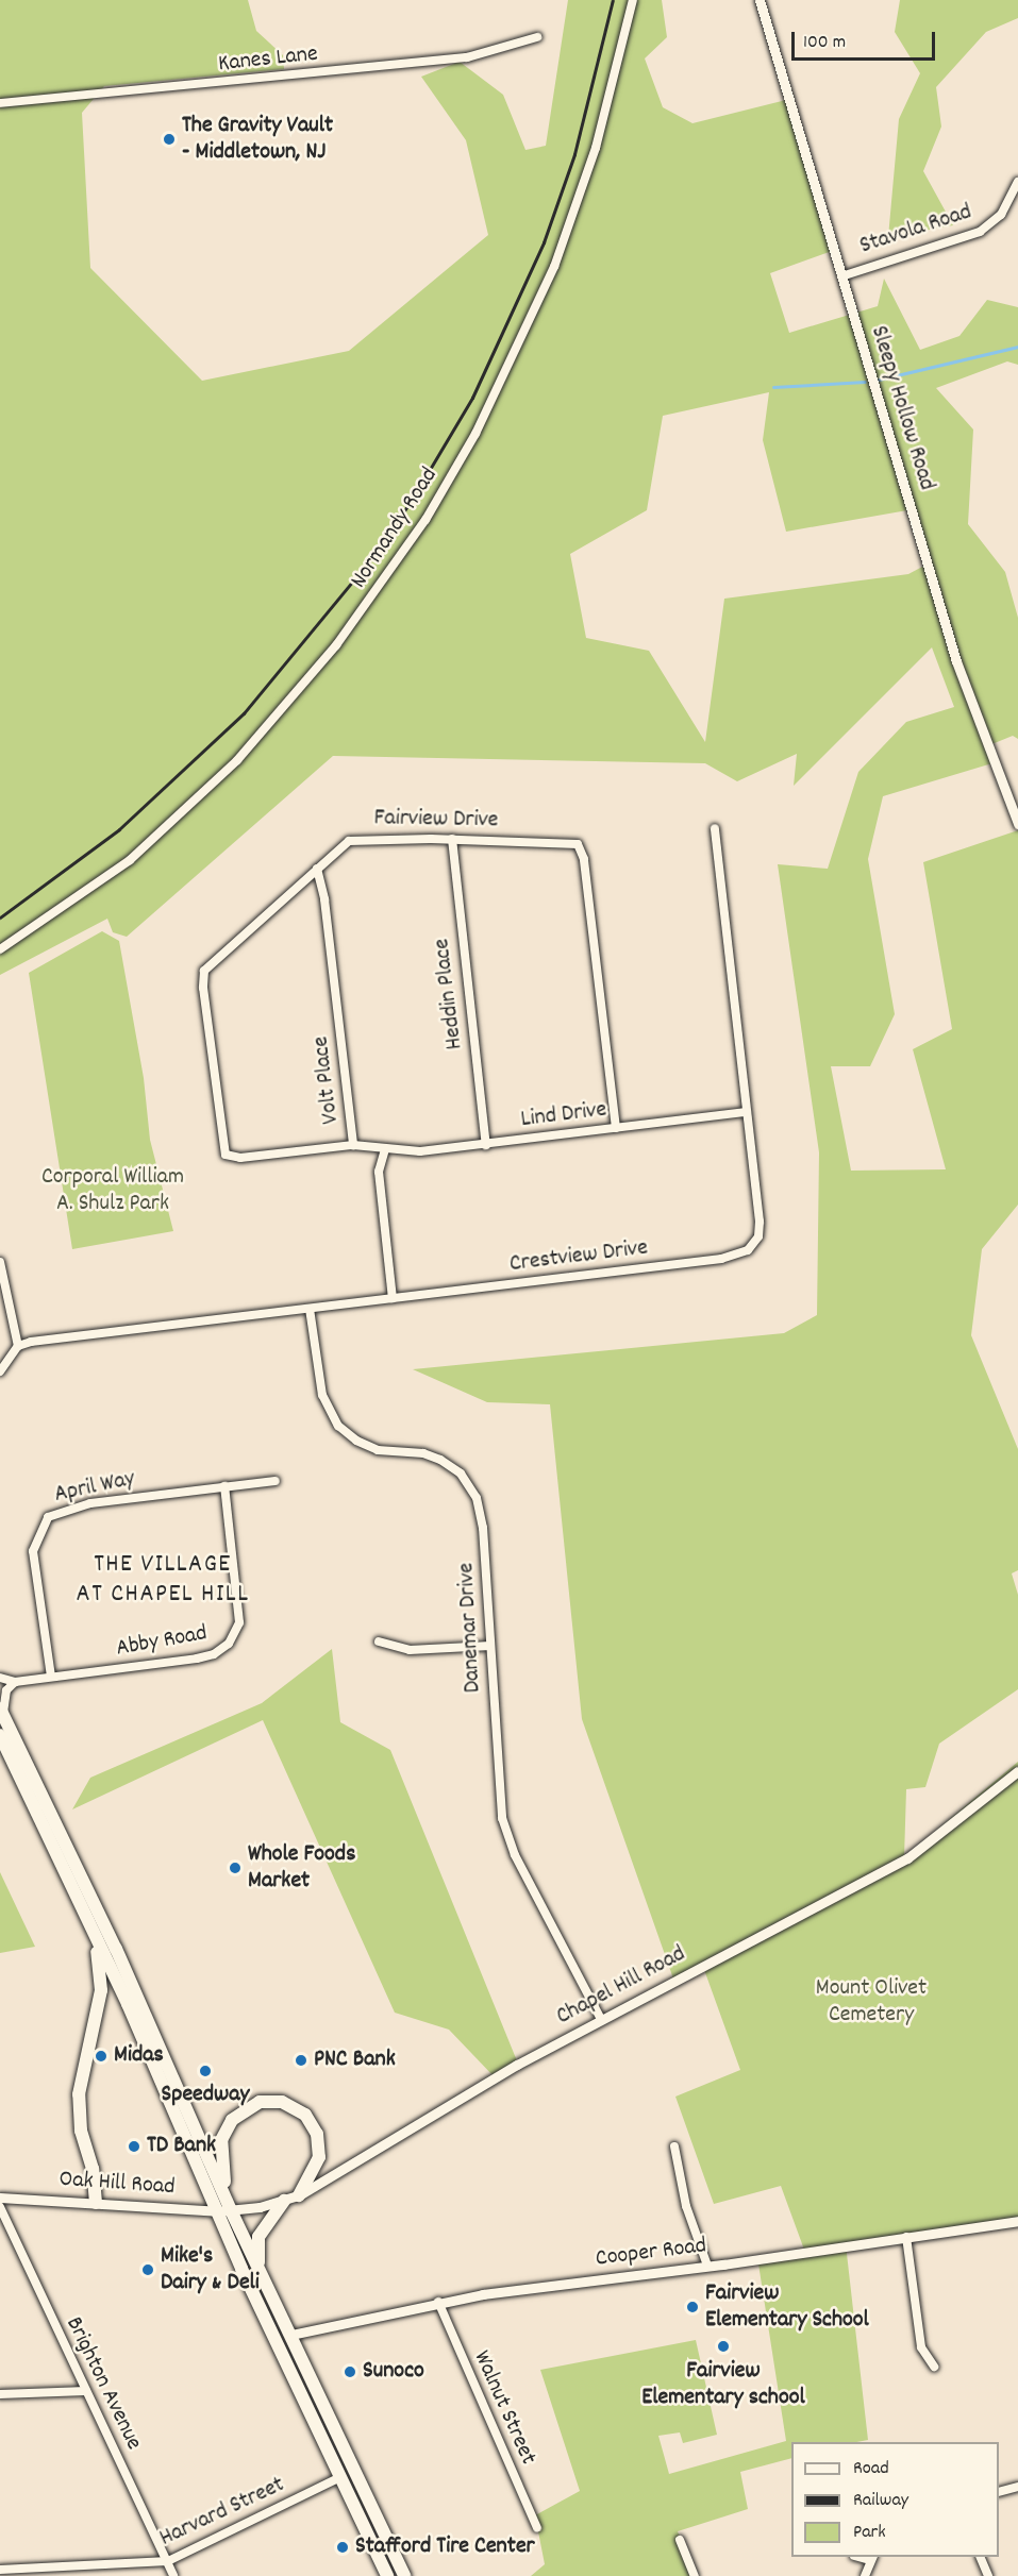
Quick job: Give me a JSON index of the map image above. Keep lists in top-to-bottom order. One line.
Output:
{"streets":{"street":["Kanes Lane","Stavola Road","Sleepy Hollow Road","Normandy Road","Fairview Drive","Heddin Place","Volt Place","Lind Drive","Crestview Drive","April Way","Danemar Drive","Abby Road","Chapel Hill Road","Oak Hill Road","Cooper Road","Brighton Avenue","Walnut Street","Harvard Street"]},"crossings":[["Stavola Road","Sleepy Hollow Road"],["Fairview Drive","Heddin Place"],["Fairview Drive","Volt Place"],["Fairview Drive","Lind Drive"],["Heddin Place","Lind Drive"],["Volt Place","Lind Drive"],["Lind Drive","Crestview Drive"],["Crestview Drive","Danemar Drive"],["April Way","Abby Road"],["Danemar Drive","Chapel Hill Road"],["Chapel Hill Road","Oak Hill Road"],["Cooper Road","Walnut Street"],["Brighton Avenue","Harvard Street"]],"districts":["THE VILLAGE AT CHAPEL HILL"],"parks":["Corporal William A. Shulz Park","Mount Olivet Cemetery"],"places":["The Gravity Vault - Middletown, NJ","Whole Foods Market","Midas","PNC Bank","Speedway","TD Bank","Mike's Dairy & Deli","Fairview Elementary School","Fairview Elementary school","Sunoco","Stafford Tire Center"],"legend":["Road","Railway","Park"],"scale_bar":"100 m"}
